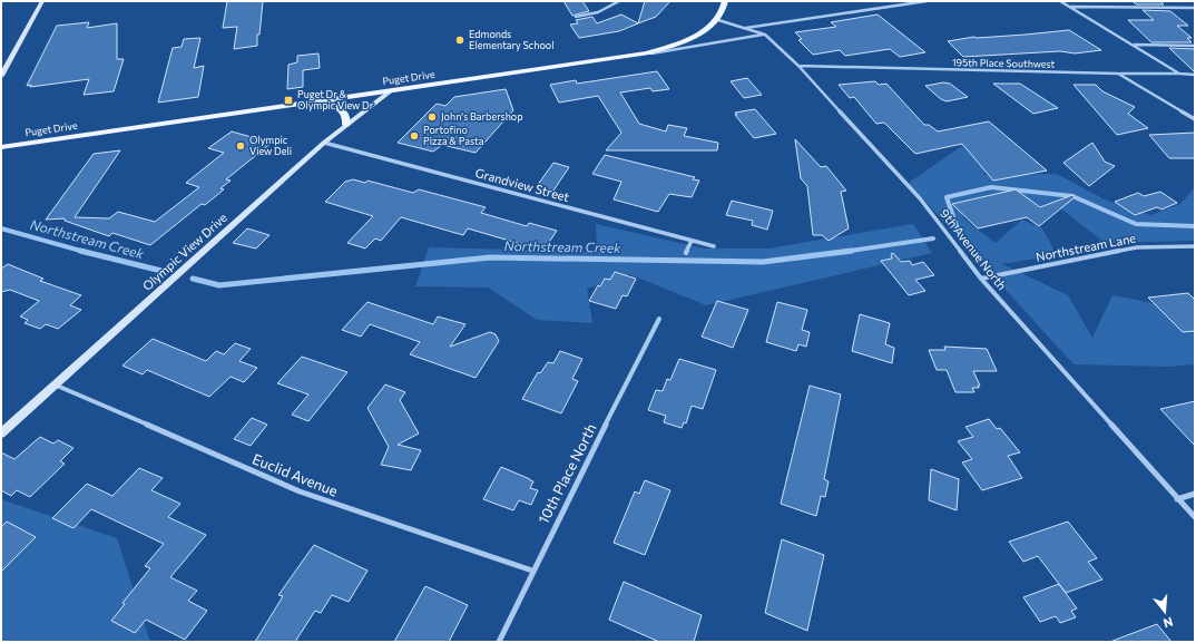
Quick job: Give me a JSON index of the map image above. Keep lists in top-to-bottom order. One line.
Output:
{"streets":{"main road":["Puget Drive","Olympic View Drive"],"street":["195th Place Southwest","Grandview Street","Northstream Lane","9th Avenue North","10th Place North","Euclid Avenue"]},"crossings":[["195th Place Southwest","9th Avenue North"],["Puget Drive","9th Avenue North"],["Puget Drive","Olympic View Drive"],["Grandview Street","Olympic View Drive"],["Northstream Lane","9th Avenue North"],["Olympic View Drive","Euclid Avenue"],["10th Place North","Euclid Avenue"]],"water":["Northstream Creek"],"places":{"other":["Edmonds Elementary School","John's Barbershop","Portofino Pizza & Pasta","Olympic View Deli"],"transit":["Puget Dr & Olympic View Dr"]},"north":"bottom"}
